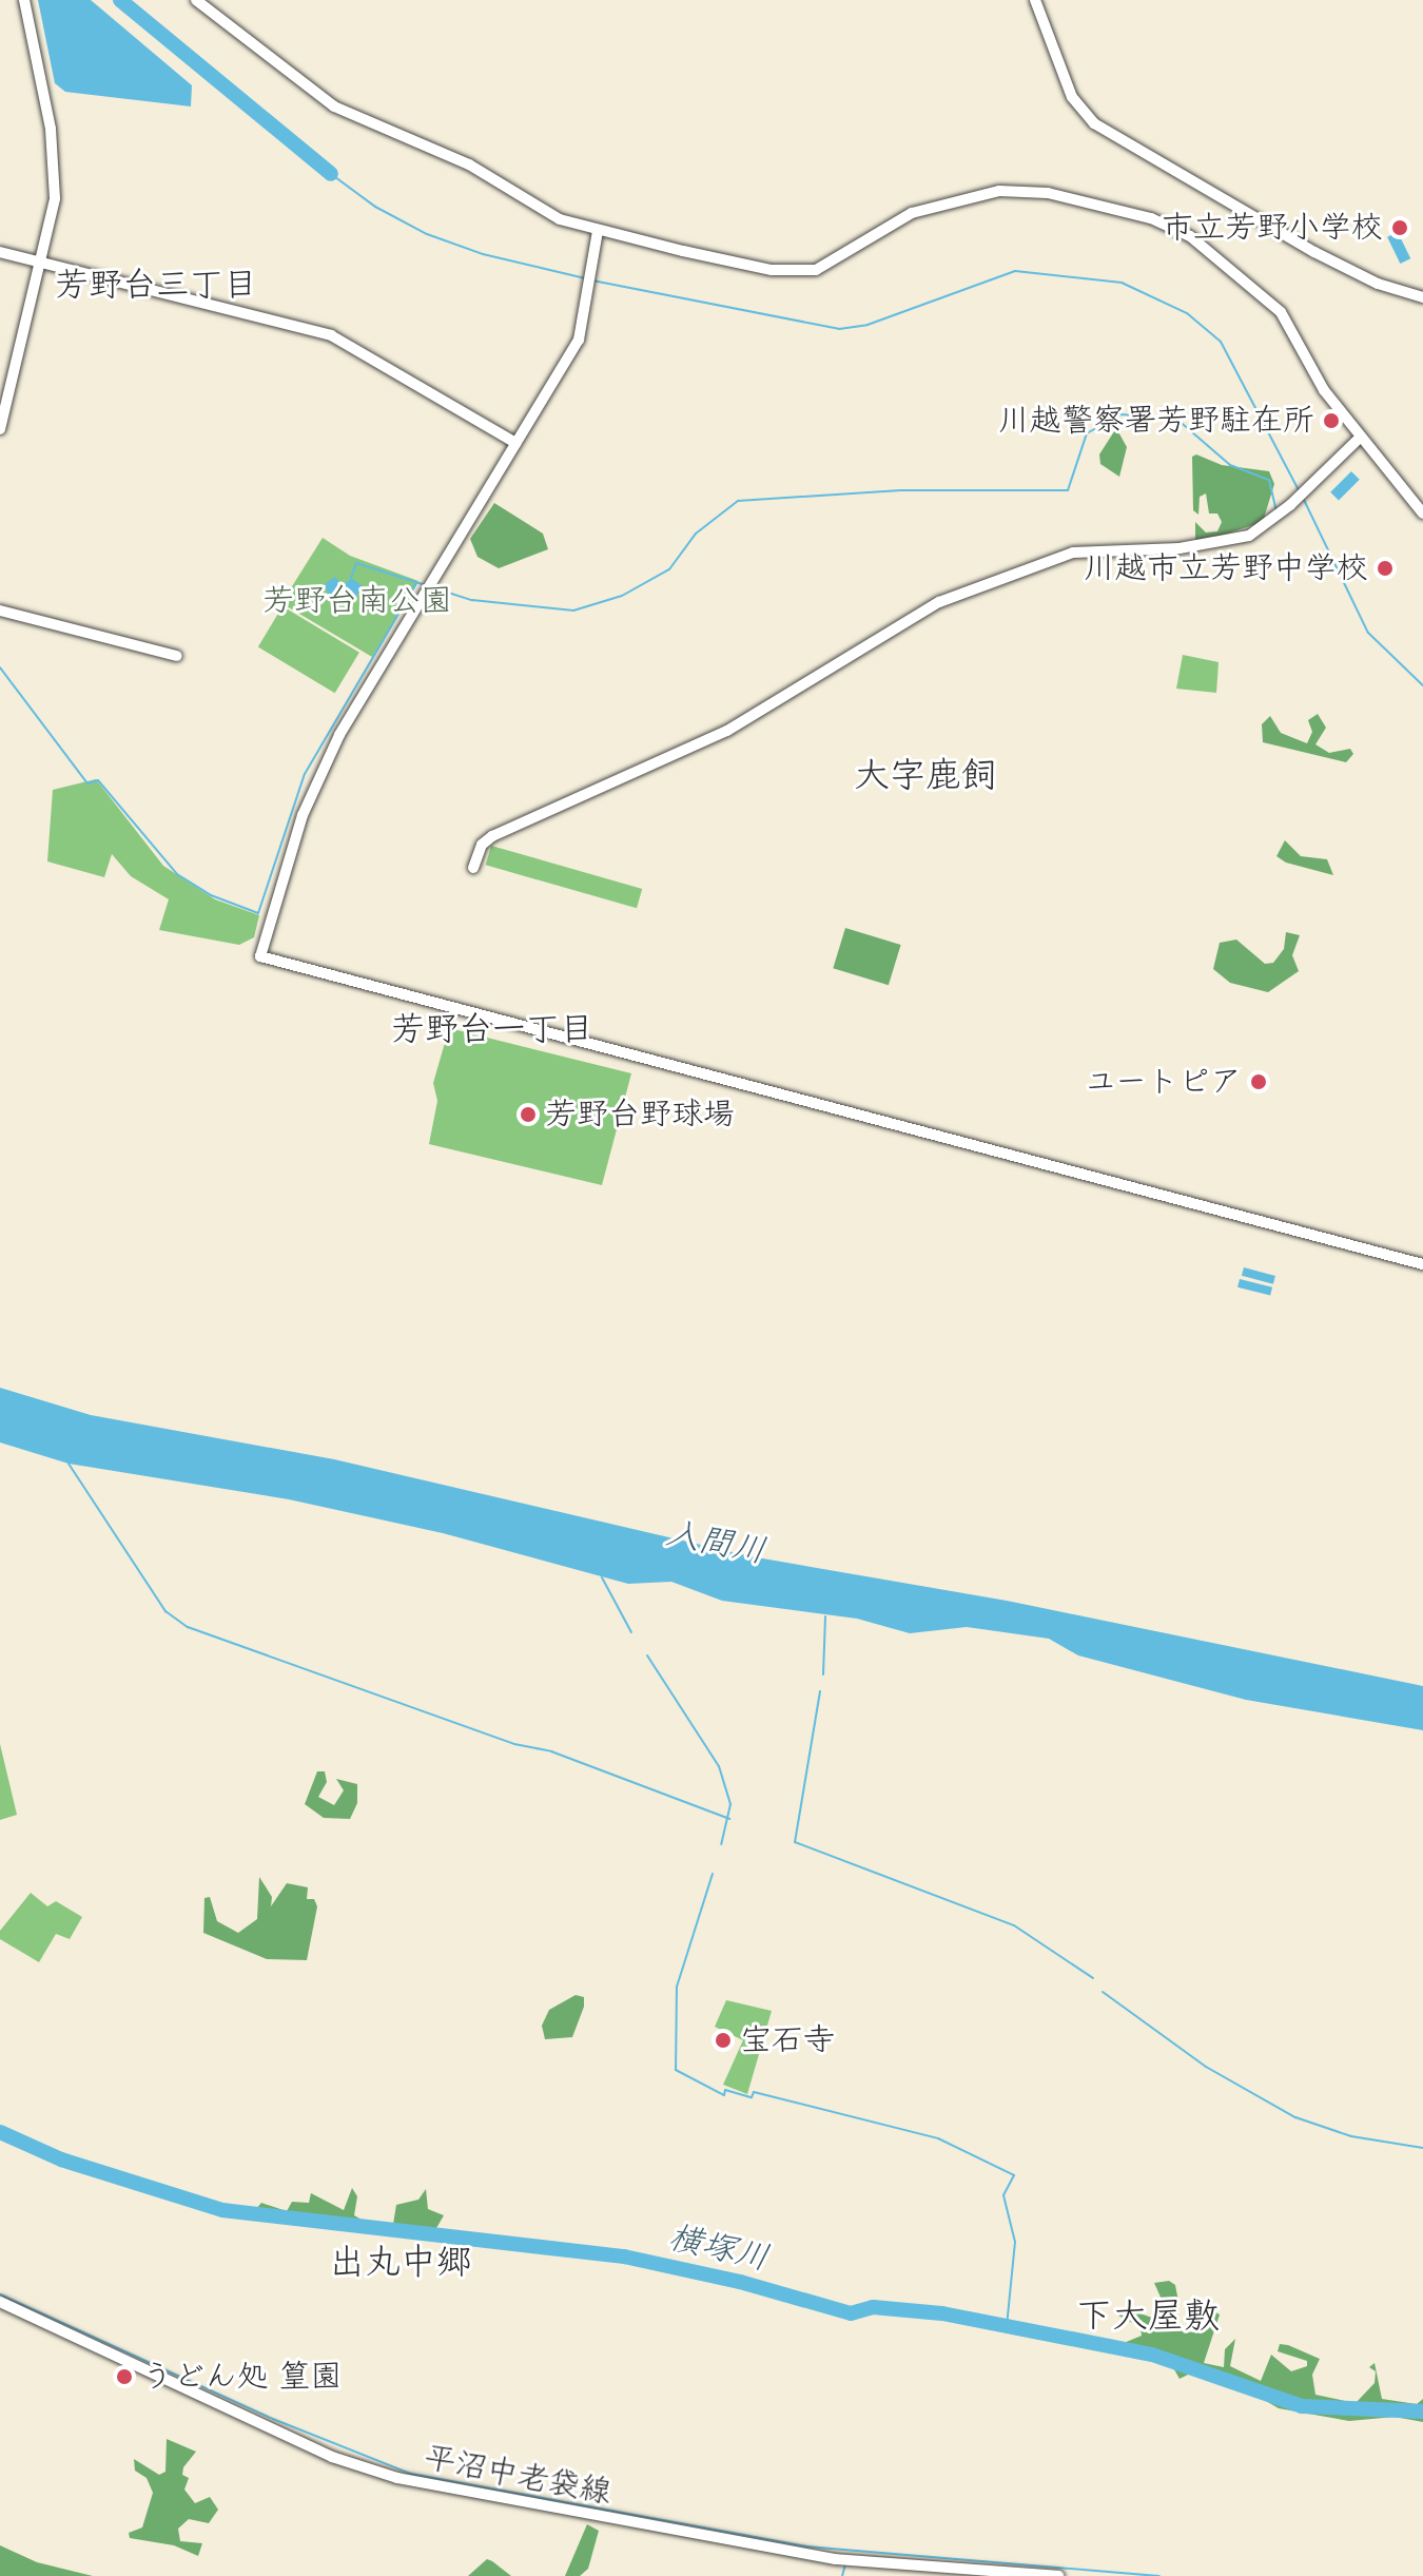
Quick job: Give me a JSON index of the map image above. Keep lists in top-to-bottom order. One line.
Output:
{"streets":{"street":["平沼中老袋線"]},"districts":["芳野台三丁目","大字鹿飼","芳野台一丁目","出丸中郷","下大屋敷"],"water":["入間川","横塚川"],"parks":["芳野台南公園"],"places":["市立芳野小学校","川越警察署芳野駐在所","川越市立芳野中学校","ユートピア","芳野台野球場","宝石寺","うどん処 篁園"]}
